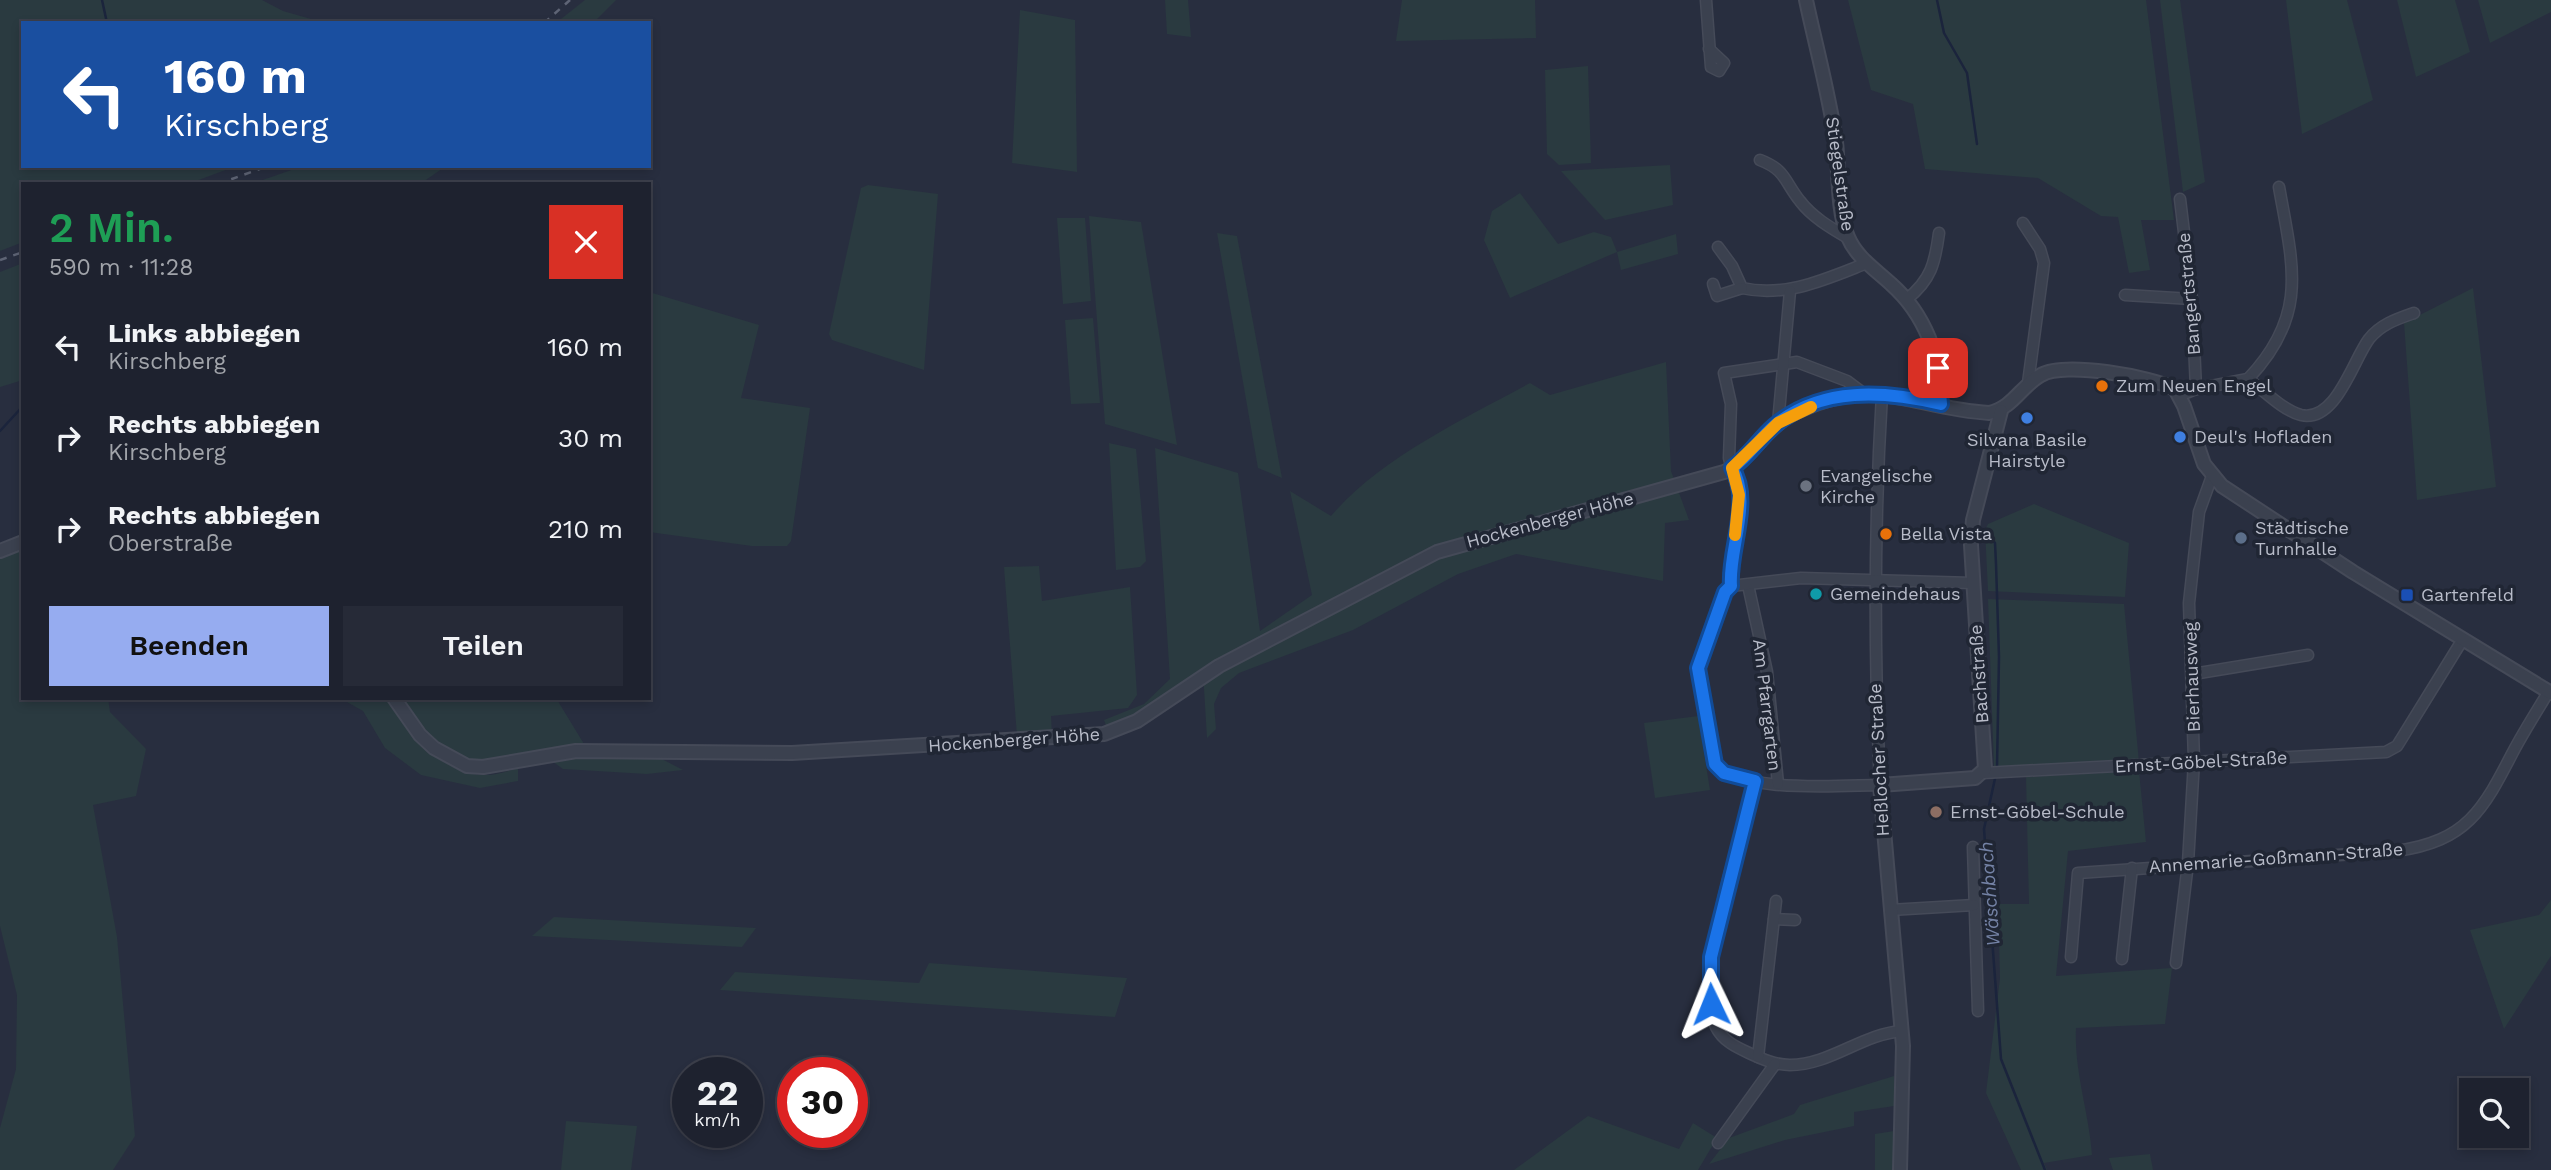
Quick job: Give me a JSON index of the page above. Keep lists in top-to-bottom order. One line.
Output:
{"streets":{"street":["Stiegelstraße","Bangertstraße","Hockenberger Höhe","Bachstraße","Bierhausweg","Am Pfarrgarten","Heßlocher Straße","Ernst-Göbel-Straße","Annemarie-Goßmann-Straße"]},"crossings":[["Bachstraße","Ernst-Göbel-Straße"],["Bierhausweg","Ernst-Göbel-Straße"],["Bierhausweg","Annemarie-Goßmann-Straße"],["Heßlocher Straße","Ernst-Göbel-Straße"]],"water":["Wäschbach"],"places":{"other":["Zum Neuen Engel","Silvana Basile Hairstyle","Deul's Hofladen","Evangelische Kirche","Bella Vista","Städtische Turnhalle","Gemeindehaus","Ernst-Göbel-Schule"],"transit":["Gartenfeld"]},"page":{"turn":["160 m","Kirschberg"],"heading":["2 Min.","590 m · 11:28"],"list":[{"name":"Links abbiegen","note":"Kirschberg","value":"160 m"},{"name":"Rechts abbiegen","note":"Kirschberg","value":"30 m"},{"name":"Rechts abbiegen","note":"Oberstraße","value":"210 m"}],"buttons":["Beenden","Teilen"],"speed":"22 km/h","limit":"30"}}
